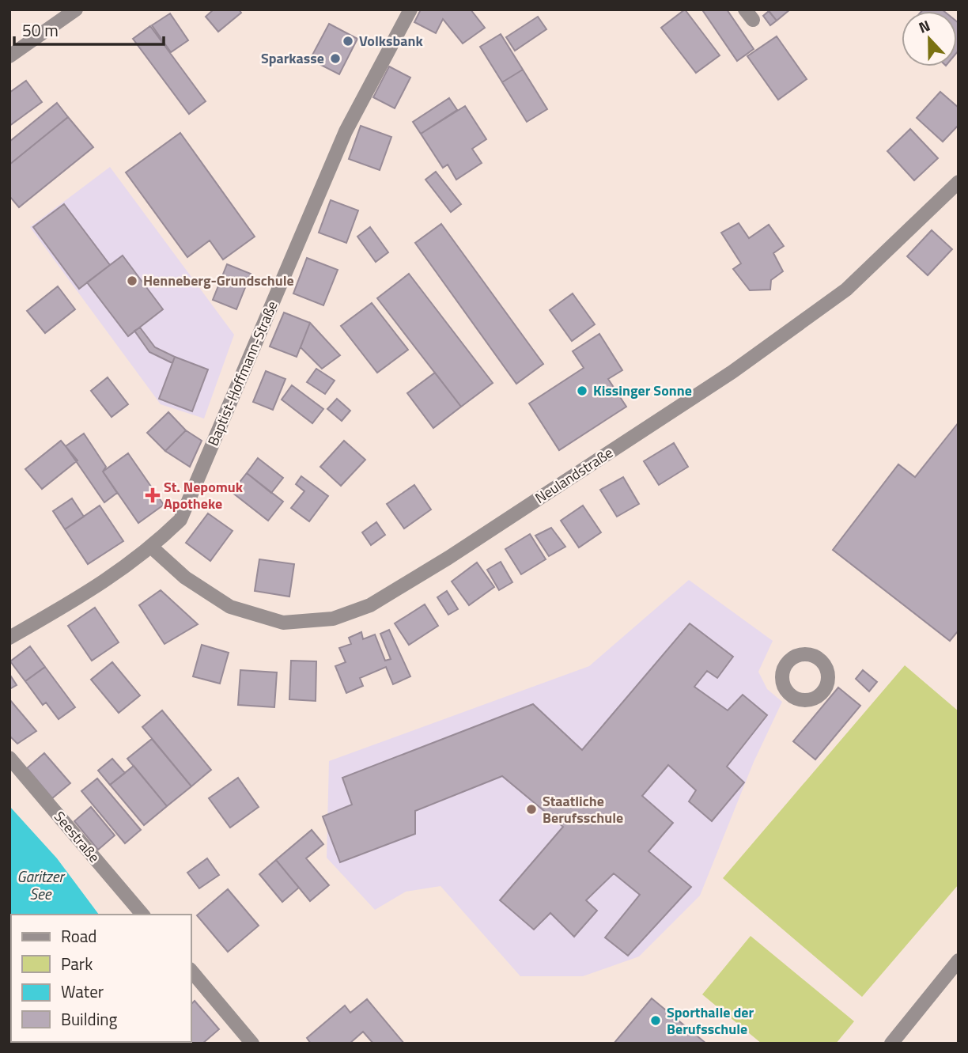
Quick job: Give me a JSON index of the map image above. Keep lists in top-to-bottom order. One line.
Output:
{"streets":{"street":["Baptist-Hoffmann-Straße","Neulandstraße","Seestraße"]},"crossings":[["Baptist-Hoffmann-Straße","Neulandstraße"]],"water":["Garitzer See"],"places":{"other":["Volksbank","Sparkasse","Henneberg-Grundschule","Kissinger Sonne","Staatliche Berufsschule","Sporthalle der Berufsschule"],"health":["St. Nepomuk Apotheke"]},"legend":["Road","Park","Water","Building"],"scale_bar":"50 m","north":"top"}
